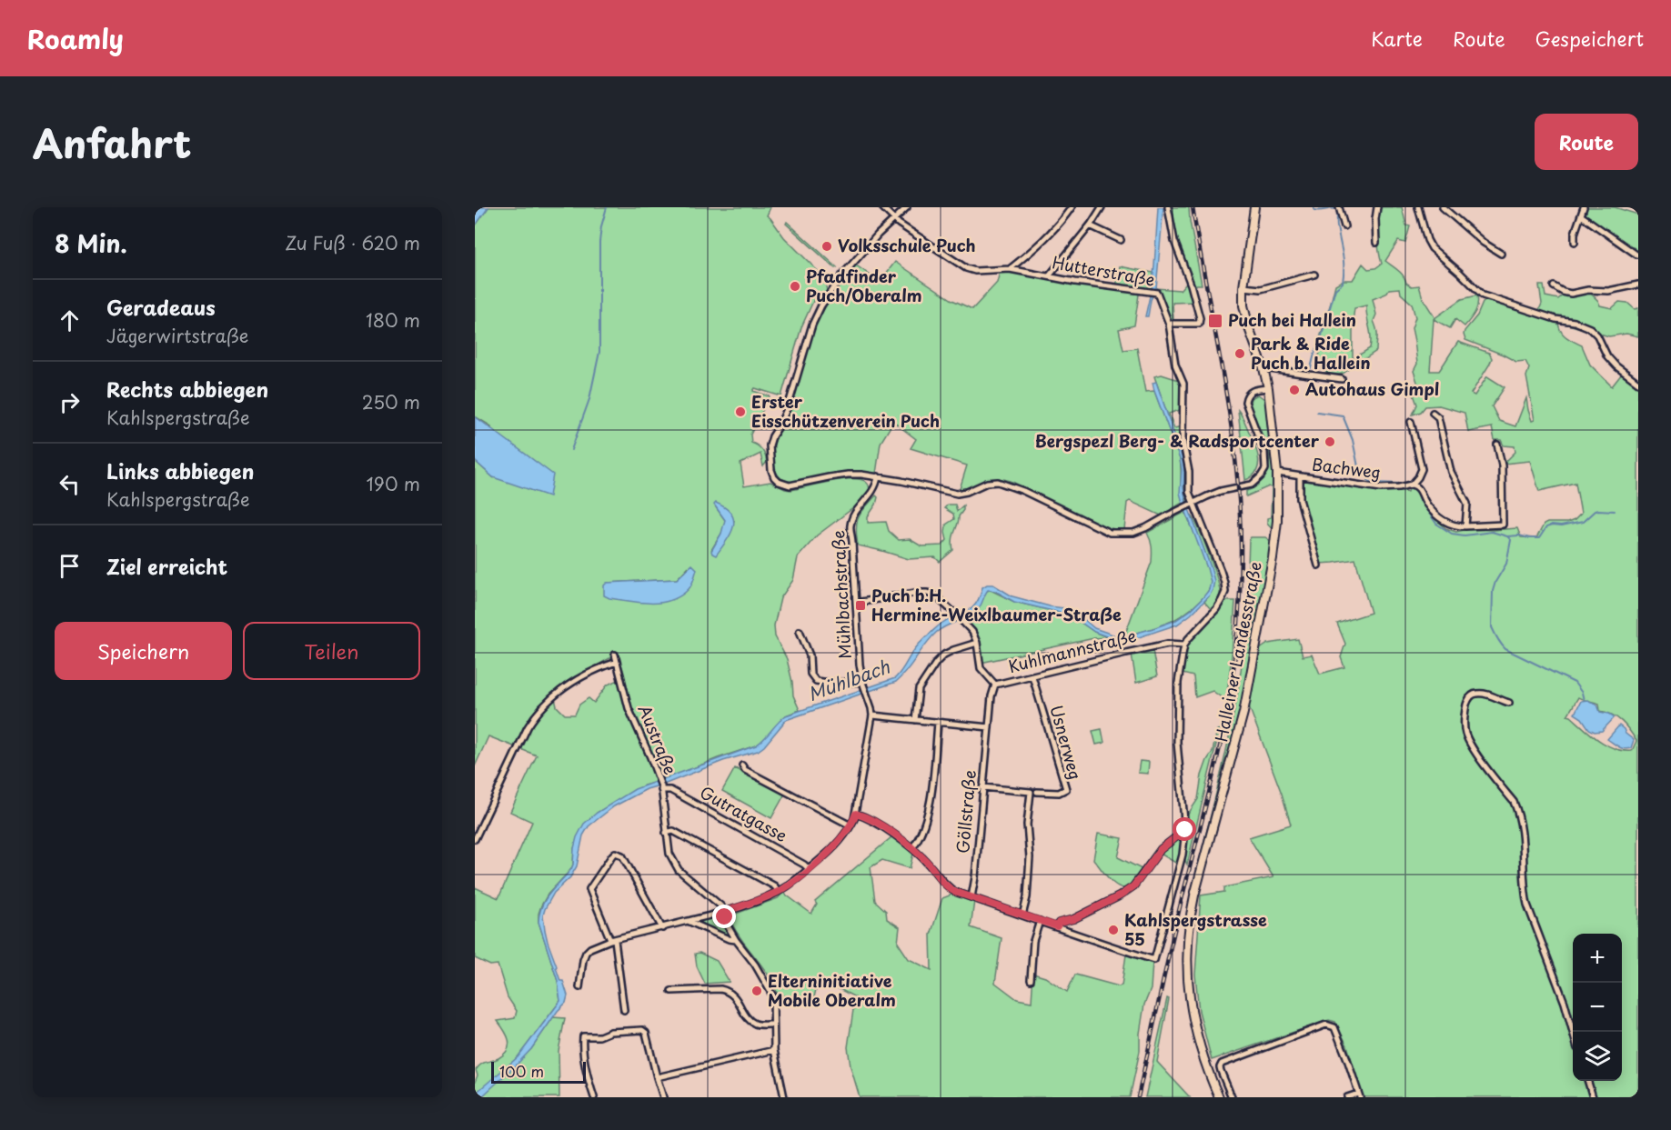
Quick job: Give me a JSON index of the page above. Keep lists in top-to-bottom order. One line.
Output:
{"streets":{"main road":["Halleiner Landesstraße"],"street":["Hutterstraße","Bachweg","Mühlbachstraße","Kuhlmannstraße","Austraße","Usnerweg","Göllstraße","Gutratgasse"]},"crossings":[["Hutterstraße","Kuhlmannstraße"],["Bachweg","Halleiner Landesstraße"],["Kuhlmannstraße","Usnerweg"],["Kuhlmannstraße","Göllstraße"],["Austraße","Gutratgasse"]],"water":["Mühlbach"],"places":{"other":["Volksschule Puch","Pfadfinder Puch/Oberalm","Park & Ride Puch b. Hallein","Autohaus Gimpl","Erster Eisschützenverein Puch","Bergspezl Berg- & Radsportcenter","Kahlspergstrasse 55","Elterninitiative Mobile Oberalm"],"transit":["Puch bei Hallein","Puch b.H. Hermine-Weixlbaumer-Straße"]},"scale_bar":"100 m","page":{"header":"Roamly","nav":["Karte","Route","Gespeichert"],"title":"Anfahrt","buttons":["Route",["Speichern","Teilen"]],"heading":["8 Min.","Zu Fuß · 620 m"],"list":[["Geradeaus","Jägerwirtstraße","180 m"],["Rechts abbiegen","Kahlspergstraße","250 m"],["Links abbiegen","Kahlspergstraße","190 m"],"Ziel erreicht"],"map_buttons":["+","−"],"scale":"100 m"}}
